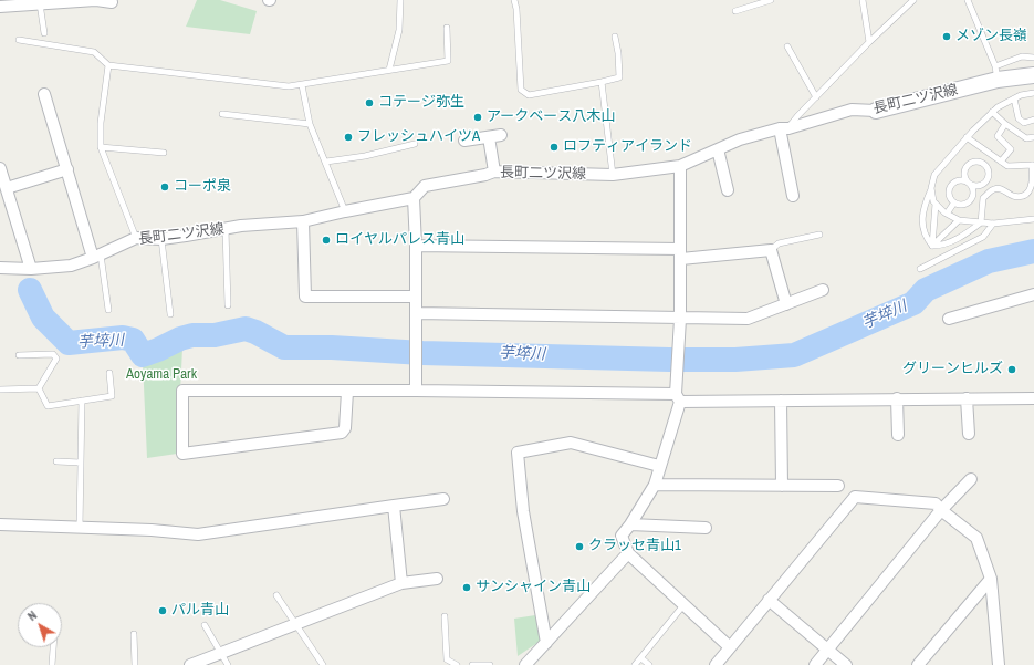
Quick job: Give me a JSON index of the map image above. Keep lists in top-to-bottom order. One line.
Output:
{"streets":{"street":["長町二ツ沢線"]},"water":["芋埣川"],"parks":["Aoyama Park"],"places":["メゾン長嶺","コテージ弥生","アークベース八木山","フレッシュハイツA","ロフティアイランド","コーポ泉","ロイヤルパレス青山","グリーンヒルズ","クラッセ青山1","サンシャイン青山","パル青山"],"north":"top left"}
